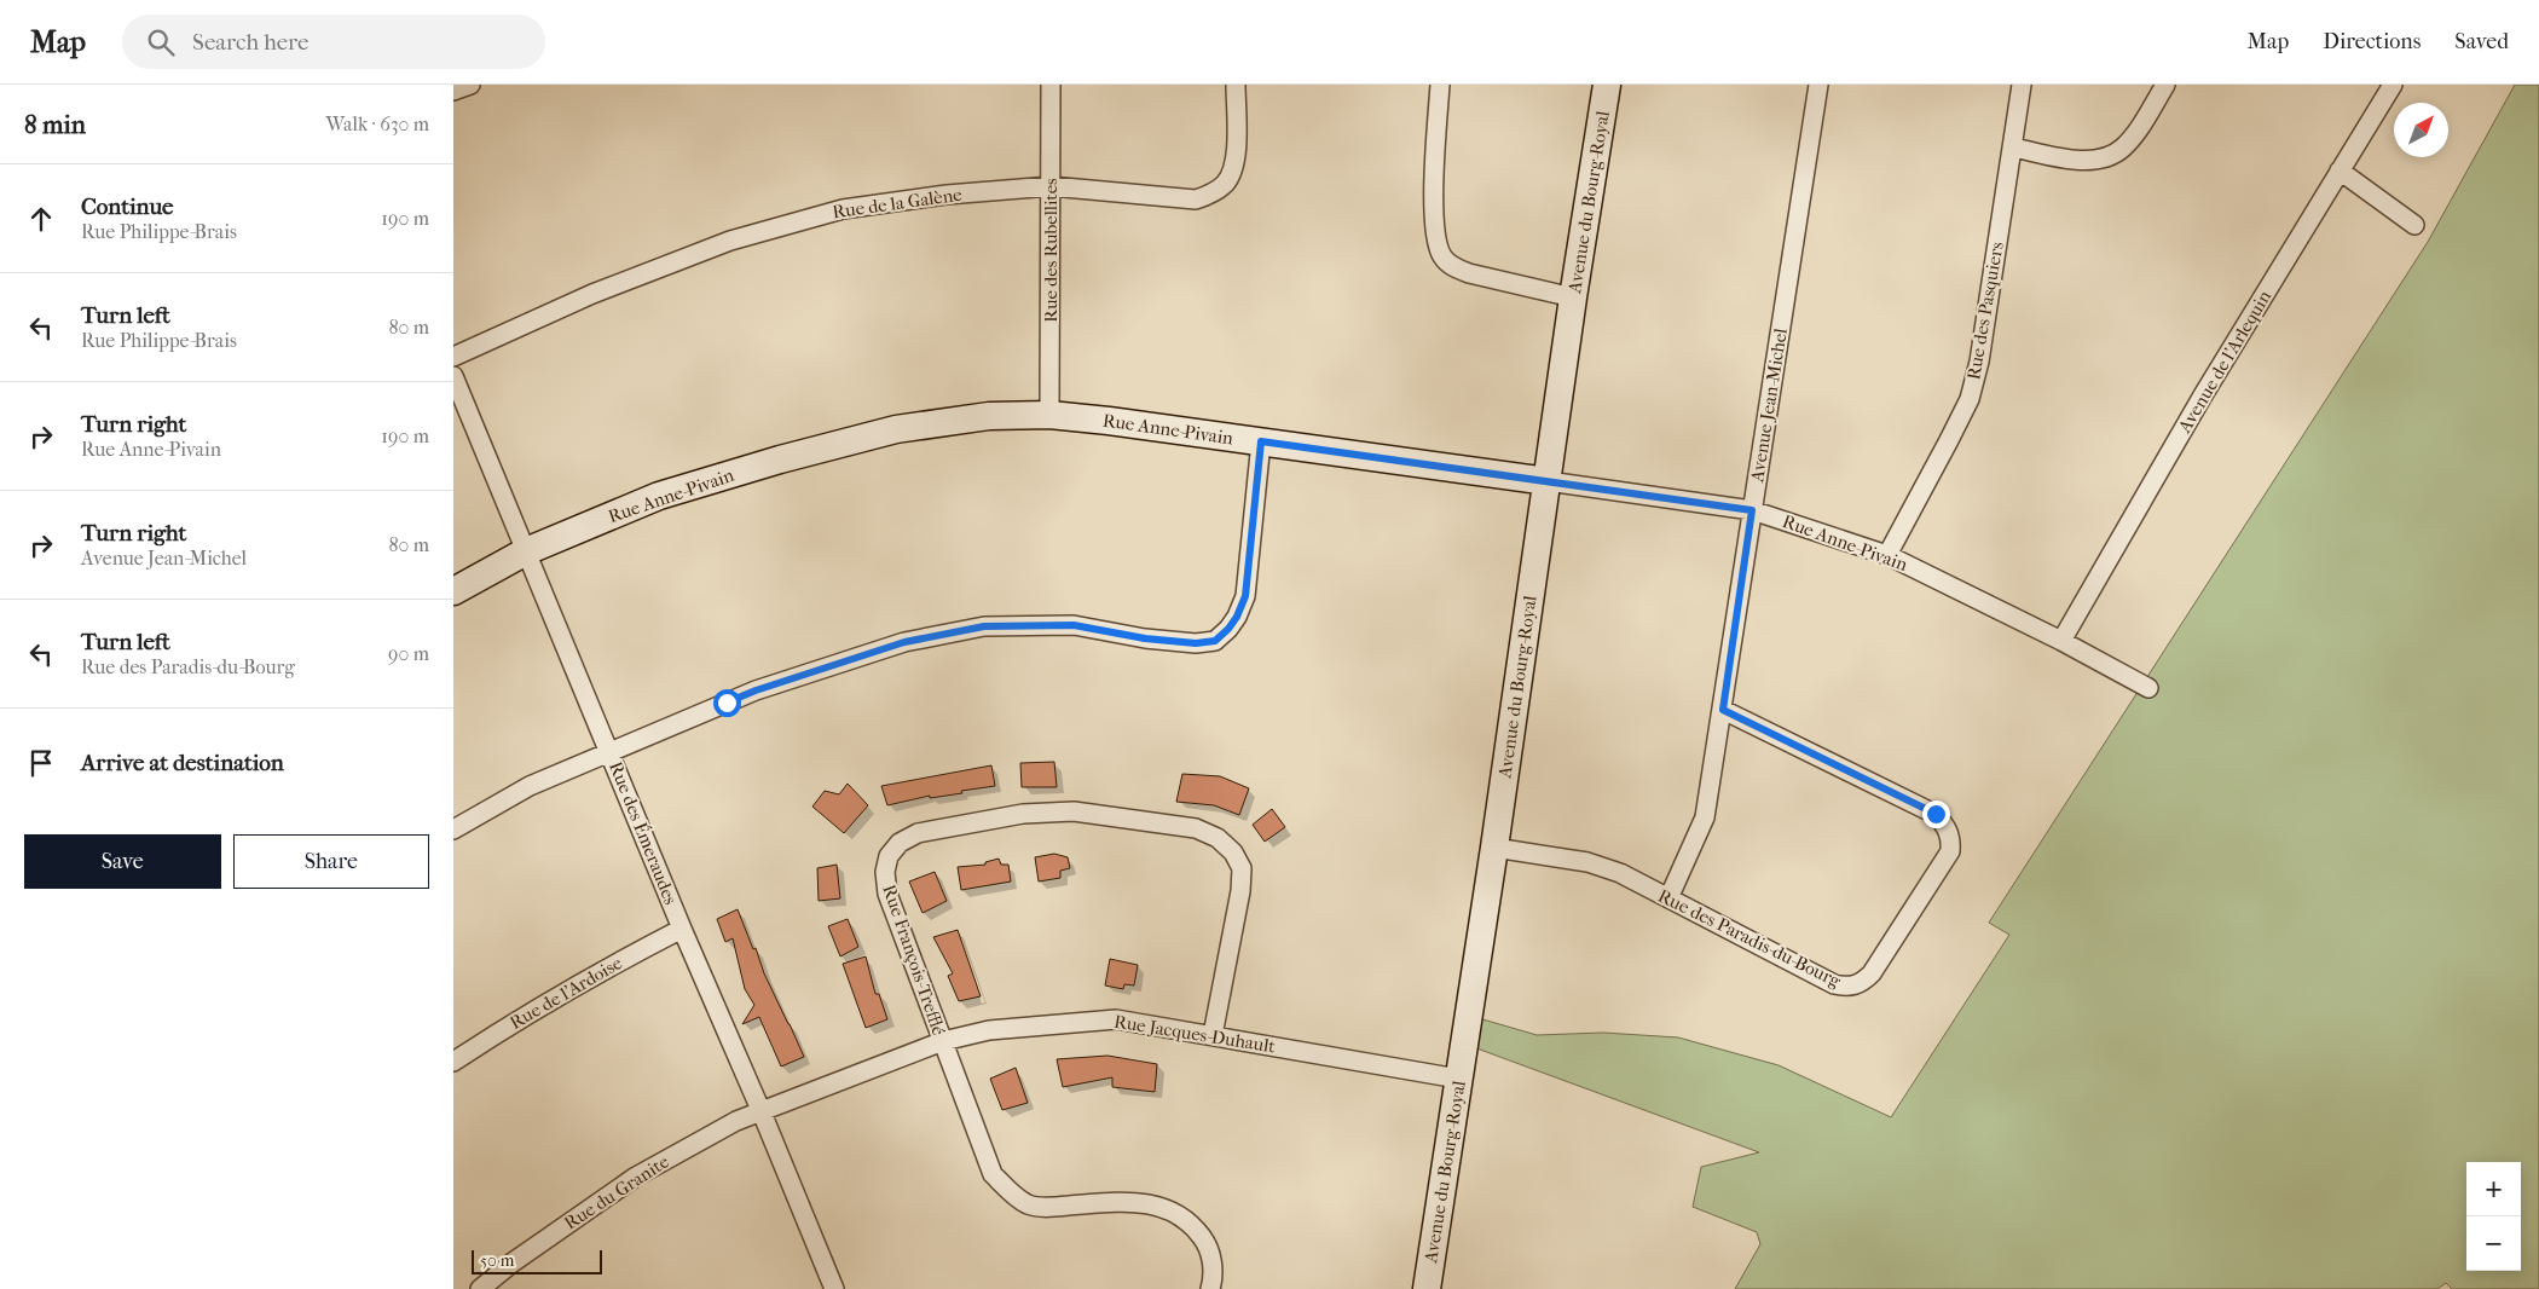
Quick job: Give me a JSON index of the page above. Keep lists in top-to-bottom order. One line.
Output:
{"streets":{"street":["Avenue du Bourg-Royal","Rue de la Galène","Rue des Rubellites","Rue des Pasquiers","Avenue de l'Arlequin","Avenue Jean-Michel","Rue Anne-Pivain","Rue des Émeraudes","Rue des Paradis-du-Bourg","Rue François-Trefflé","Rue de l'Ardoise","Rue Jacques-Duhault","Rue du Granite"]},"crossings":[["Avenue du Bourg-Royal","Rue Anne-Pivain"],["Avenue du Bourg-Royal","Rue des Paradis-du-Bourg"],["Avenue du Bourg-Royal","Rue Jacques-Duhault"],["Rue de la Galène","Rue des Rubellites"],["Rue des Rubellites","Rue Anne-Pivain"],["Rue des Pasquiers","Rue Anne-Pivain"],["Avenue de l'Arlequin","Rue Anne-Pivain"],["Avenue Jean-Michel","Rue Anne-Pivain"],["Avenue Jean-Michel","Rue des Paradis-du-Bourg"],["Rue Anne-Pivain","Rue des Émeraudes"],["Rue des Émeraudes","Rue de l'Ardoise"],["Rue des Émeraudes","Rue Jacques-Duhault"],["Rue des Émeraudes","Rue du Granite"],["Rue François-Trefflé","Rue Jacques-Duhault"],["Rue Jacques-Duhault","Rue du Granite"]],"scale_bar":"50 m","north":"top right","page":{"header":"Map","search":"Search here","nav":["Map","Directions","Saved"],"heading":["8 min","Walk · 630 m"],"list":[["Continue","Rue Philippe-Brais","190 m"],["Turn left","Rue Philippe-Brais","80 m"],["Turn right","Rue Anne-Pivain","190 m"],["Turn right","Avenue Jean-Michel","80 m"],["Turn left","Rue des Paradis-du-Bourg","90 m"],"Arrive at destination"],"buttons":["Save","Share"],"map_buttons":["+","−"],"scale":"50 m"}}
